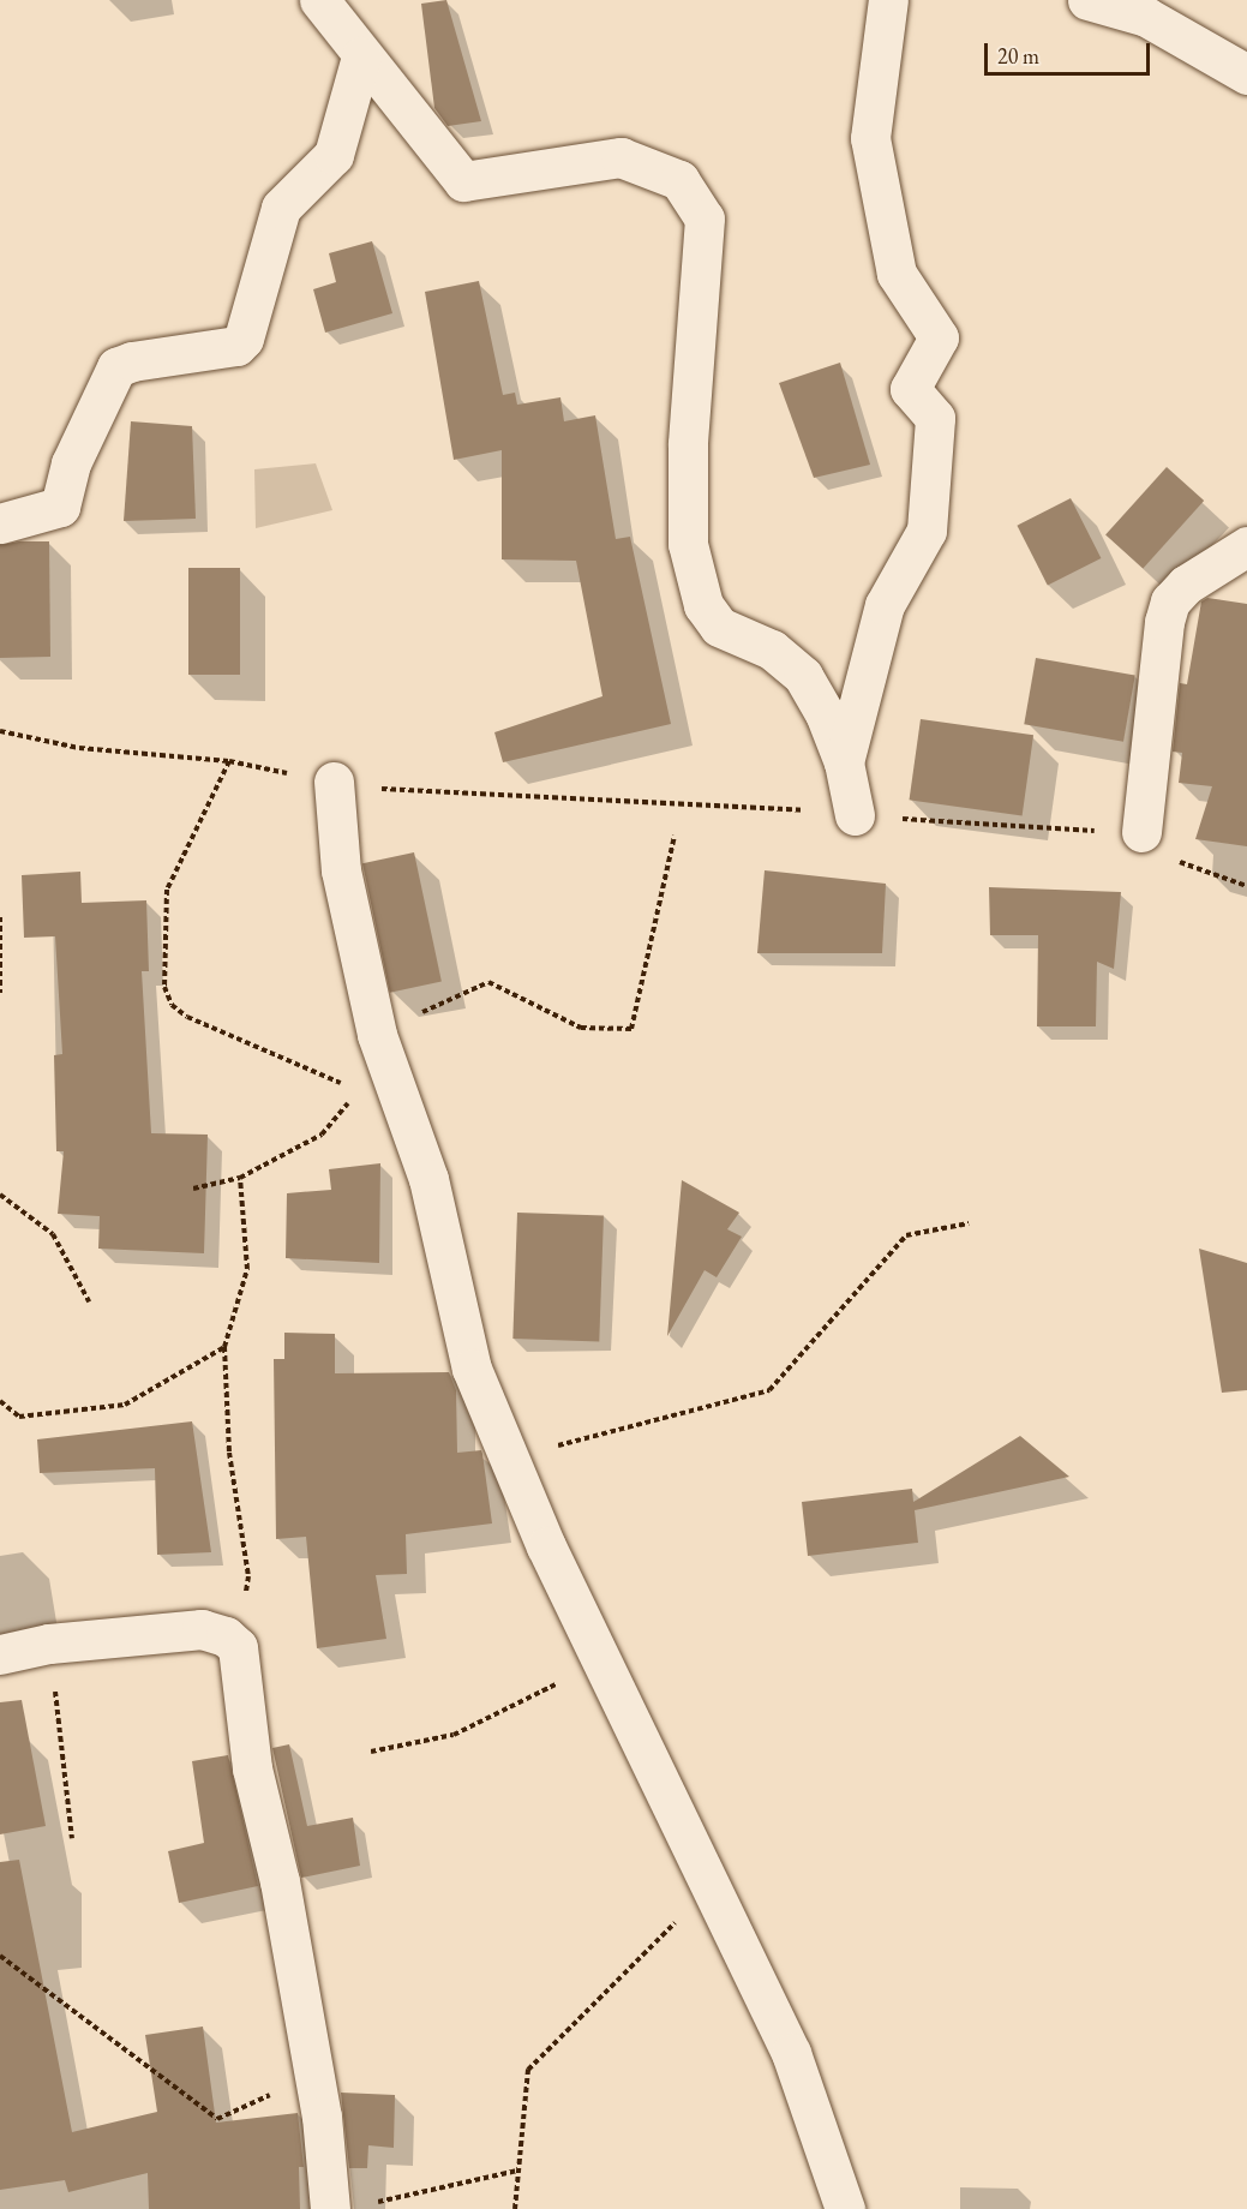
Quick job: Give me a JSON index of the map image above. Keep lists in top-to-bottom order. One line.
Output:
{"scale_bar":"20 m"}
